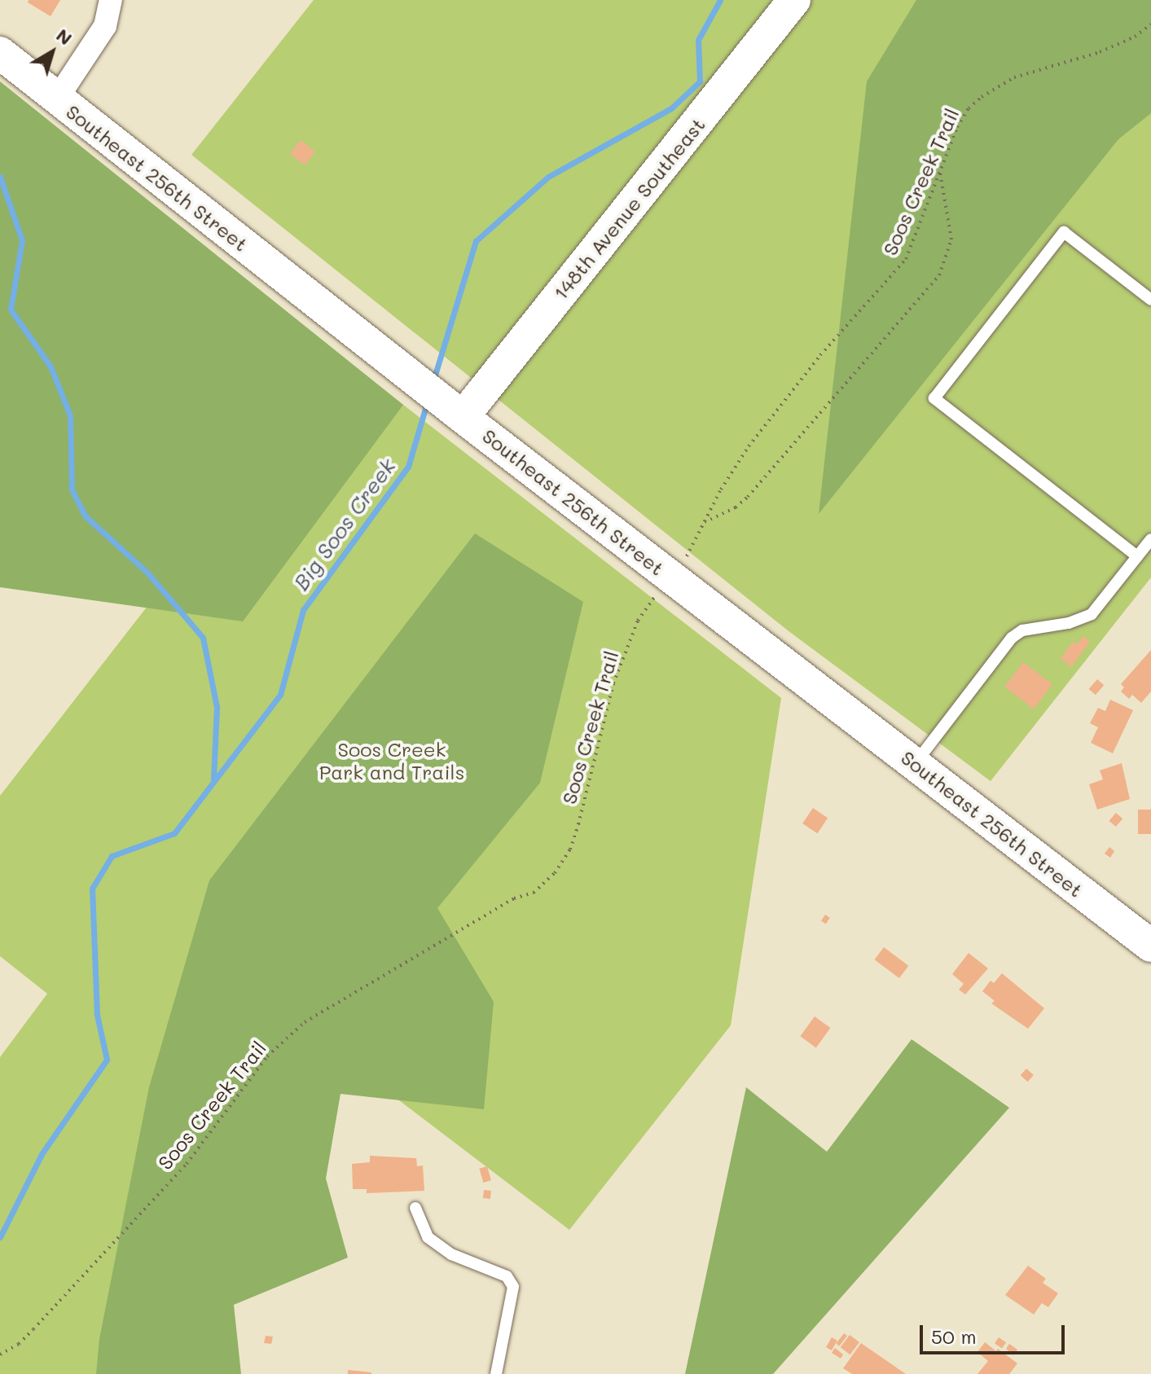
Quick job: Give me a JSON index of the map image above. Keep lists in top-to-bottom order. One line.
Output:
{"streets":{"main road":["Southeast 256th Street","148th Avenue Southeast"],"path":["Soos Creek Trail"]},"crossings":[["Southeast 256th Street","Soos Creek Trail"],["Southeast 256th Street","148th Avenue Southeast"]],"water":["Big Soos Creek"],"parks":["Soos Creek Park and Trails"],"scale_bar":"50 m","north":"top right"}
